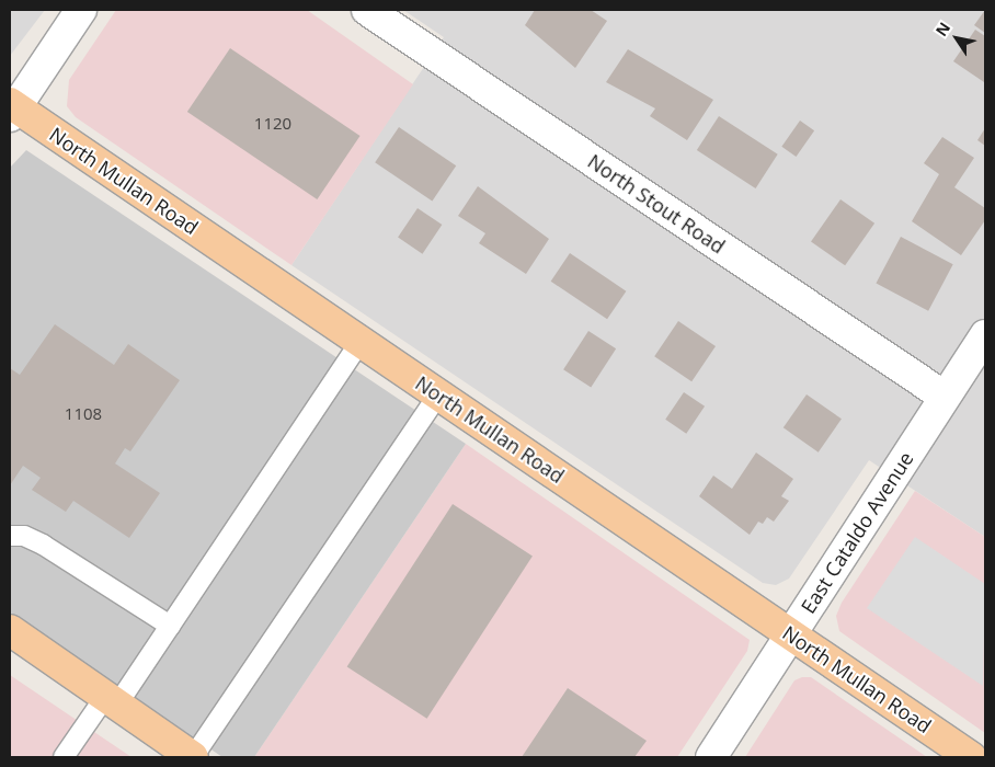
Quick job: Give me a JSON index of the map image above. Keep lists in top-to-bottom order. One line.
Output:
{"streets":{"main road":["North Mullan Road"],"street":["North Stout Road","East Cataldo Avenue"]},"crossings":[["North Mullan Road","East Cataldo Avenue"],["North Stout Road","East Cataldo Avenue"]],"house_numbers":["1120","1108"],"north":"top left"}
